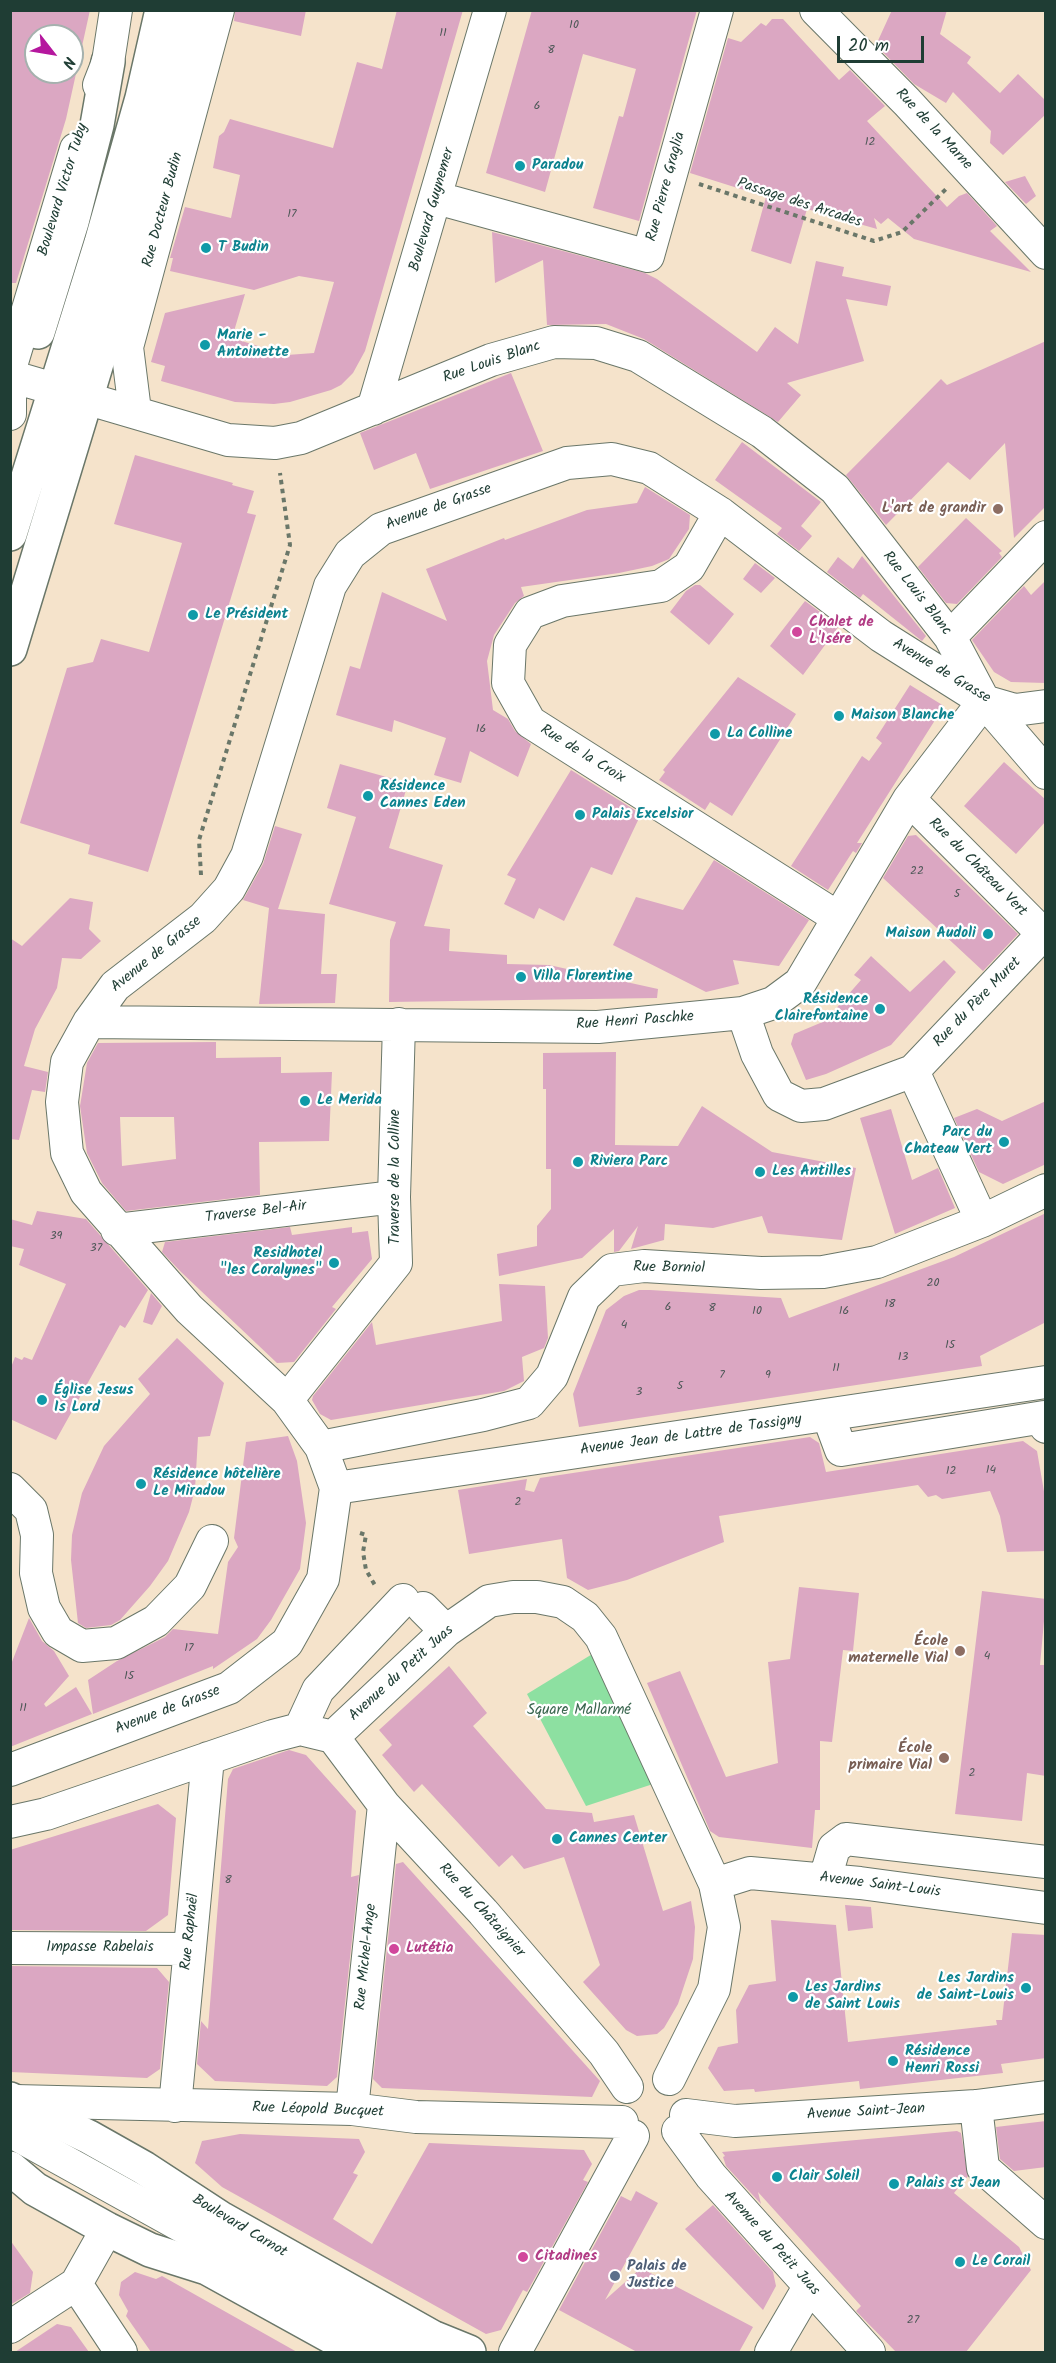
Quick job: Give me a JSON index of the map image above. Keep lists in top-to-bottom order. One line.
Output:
{"streets":{"main road":["Boulevard Carnot"],"street":["Rue de la Marne","Rue Pierre Graglia","Boulevard Victor Tuby","Rue Docteur Budin","Boulevard Guynemer","Rue Louis Blanc","Avenue de Grasse","Rue de la Croix","Rue du Château Vert","Rue du Père Muret","Rue Henri Paschke","Traverse de la Colline","Traverse Bel-Air","Rue Borniol","Avenue Jean de Lattre de Tassigny","Avenue du Petit Juas","Avenue Saint-Louis","Rue du Châtaignier","Rue Raphaël","Impasse Rabelais","Rue Michel-Ange","Rue Léopold Bucquet","Avenue Saint-Jean"],"path":["Passage des Arcades"]},"crossings":[["Rue de la Marne","Passage des Arcades"],["Rue Pierre Graglia","Passage des Arcades"],["Rue Pierre Graglia","Boulevard Guynemer"],["Rue Docteur Budin","Rue Louis Blanc"],["Boulevard Guynemer","Rue Louis Blanc"],["Rue Louis Blanc","Avenue de Grasse"],["Rue Louis Blanc","Rue Henri Paschke"],["Avenue de Grasse","Rue de la Croix"],["Avenue de Grasse","Rue Henri Paschke"],["Avenue de Grasse","Traverse de la Colline"],["Avenue de Grasse","Traverse Bel-Air"],["Avenue de Grasse","Rue Borniol"],["Avenue de Grasse","Avenue Jean de Lattre de Tassigny"],["Rue de la Croix","Rue Henri Paschke"],["Rue du Château Vert","Rue du Père Muret"],["Rue du Château Vert","Rue Henri Paschke"],["Rue Henri Paschke","Traverse de la Colline"],["Traverse de la Colline","Traverse Bel-Air"],["Avenue du Petit Juas","Avenue Saint-Louis"],["Avenue du Petit Juas","Rue du Châtaignier"],["Avenue du Petit Juas","Rue Léopold Bucquet"],["Avenue du Petit Juas","Avenue Saint-Jean"],["Rue du Châtaignier","Rue Michel-Ange"],["Rue du Châtaignier","Rue Léopold Bucquet"],["Rue du Châtaignier","Avenue Saint-Jean"],["Rue Raphaël","Impasse Rabelais"],["Rue Raphaël","Rue Léopold Bucquet"],["Rue Michel-Ange","Rue Léopold Bucquet"],["Rue Léopold Bucquet","Avenue Saint-Jean"],["Rue Léopold Bucquet","Boulevard Carnot"]],"parks":["Square Mallarmé"],"places":["Paradou","T Budin","Marie - Antoinette","L'art de grandir","Le Président","Chalet de L'Isére","Maison Blanche","La Colline","Résidence Cannes Eden","Palais Excelsior","Maison Audoli","Villa Florentine","Résidence Clairefontaine","Le Merida","Parc du Chateau Vert","Riviera Parc","Les Antilles","Residhotel \"les Coralynes\"","Église Jesus Is Lord","Résidence hôtelière Le Miradou","École maternelle Vial","École primaire Vial","Cannes Center","Lutétia","Les Jardins de Saint-Louis","Les Jardins de Saint Louis","Résidence Henri Rossi","Clair Soleil","Palais st Jean","Citadines","Le Corail","Palais de Justice"],"house_numbers":["10","11","8","6","12","17","16","22","5","39","37","20","18","6","8","10","16","4","15","13","11","7","9","5","3","14","12","2","17","4","15","11","2","8","27"],"scale_bar":"20 m","north":"bottom right"}
